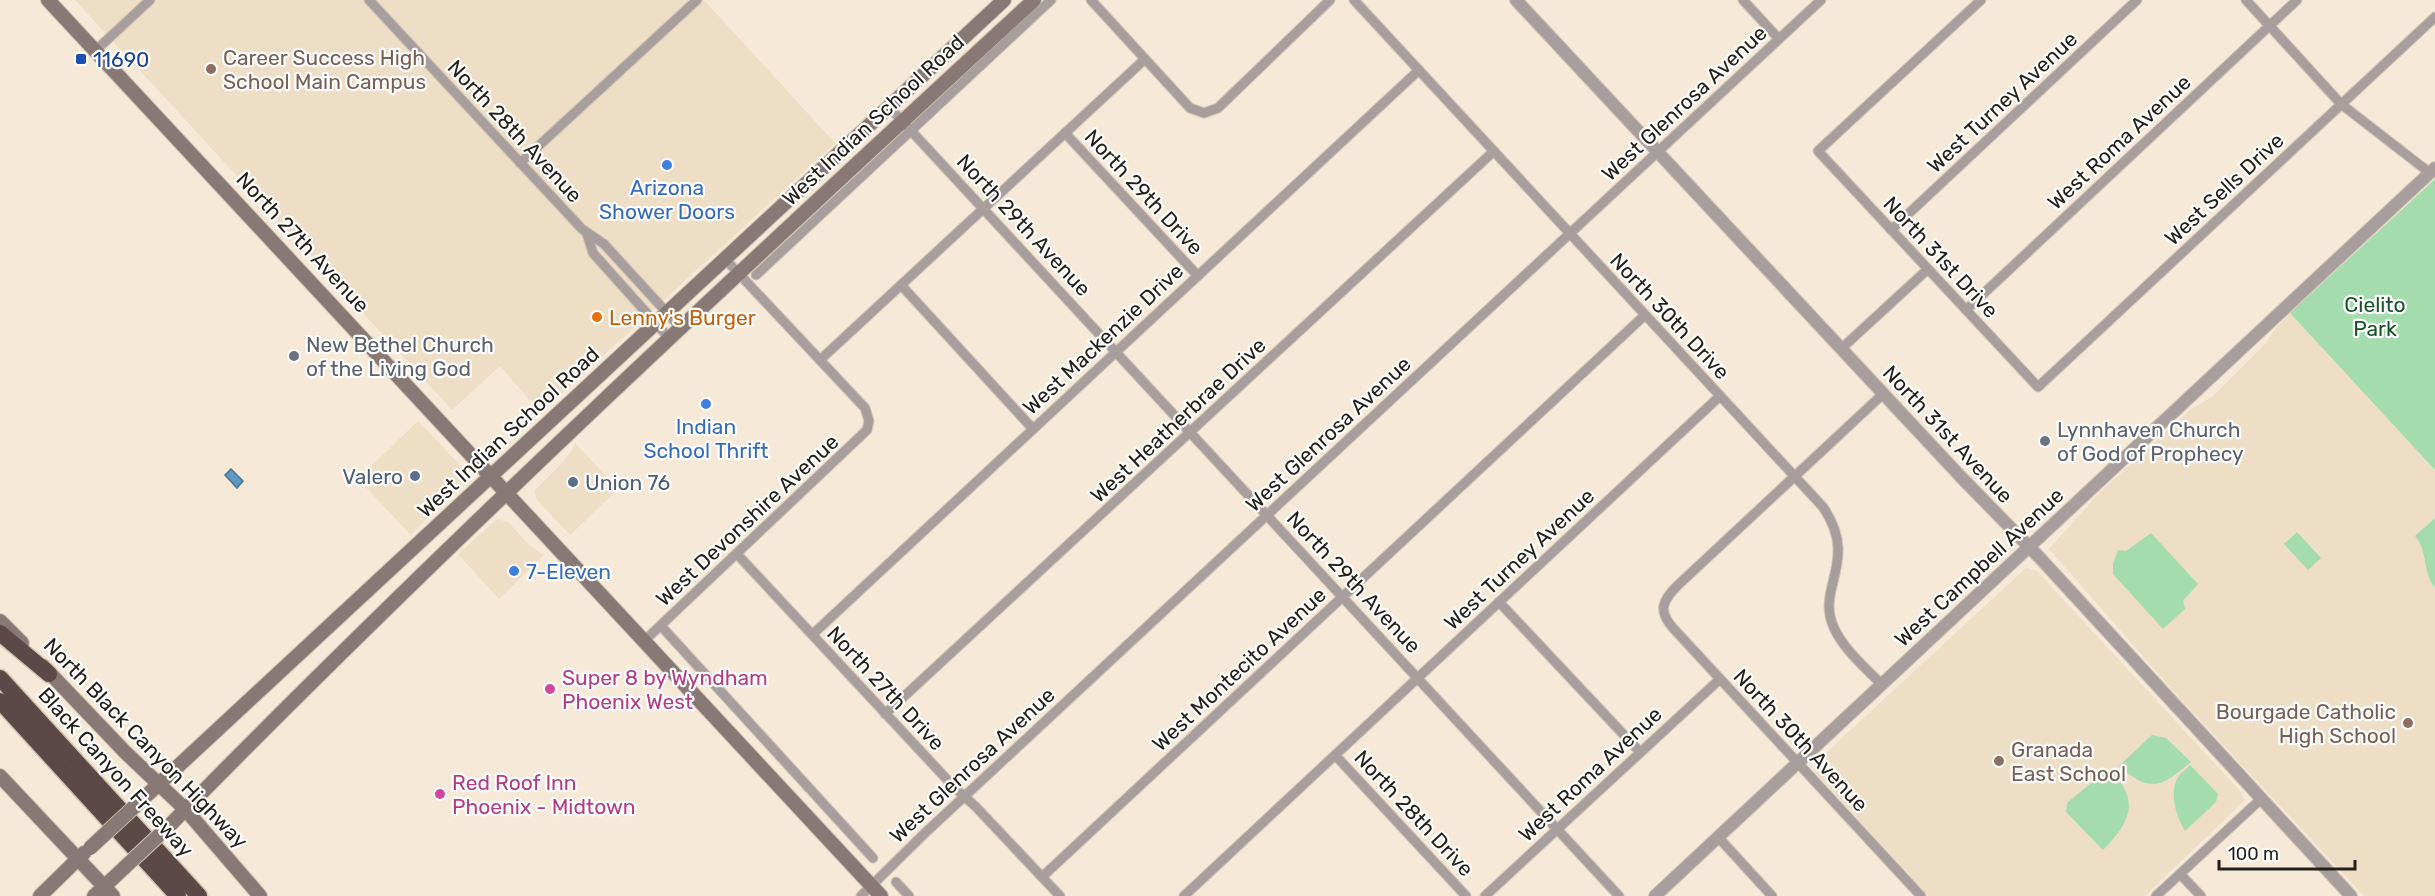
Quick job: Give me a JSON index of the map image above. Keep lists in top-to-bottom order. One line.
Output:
{"streets":{"highway":["Black Canyon Freeway"],"main road":["West Indian School Road","North 27th Avenue","North Black Canyon Highway"],"street":["West Turney Avenue","West Glenrosa Avenue","North 28th Avenue","West Roma Avenue","West Sells Drive","North 29th Drive","North 29th Avenue","North 31st Drive","North 30th Drive","West Mackenzie Drive","West Heatherbrae Drive","North 31st Avenue","West Devonshire Avenue","West Campbell Avenue","West Montecito Avenue","North 27th Drive","North 30th Avenue","North 28th Drive"]},"crossings":[["West Turney Avenue","North 29th Avenue"],["West Turney Avenue","North 31st Drive"],["West Turney Avenue","North 30th Drive"],["West Turney Avenue","North 28th Drive"],["West Glenrosa Avenue","North 29th Avenue"],["West Glenrosa Avenue","North 27th Avenue"],["West Glenrosa Avenue","North 30th Drive"],["West Glenrosa Avenue","North 31st Avenue"],["West Glenrosa Avenue","North 27th Drive"],["West Indian School Road","North 28th Avenue"],["West Indian School Road","North 29th Avenue"],["West Indian School Road","North 27th Avenue"],["West Indian School Road","North Black Canyon Highway"],["West Roma Avenue","North 29th Avenue"],["West Roma Avenue","North 31st Drive"],["West Roma Avenue","North 30th Avenue"],["West Sells Drive","North 31st Drive"],["North 29th Drive","West Mackenzie Drive"],["North 29th Avenue","West Mackenzie Drive"],["North 29th Avenue","West Heatherbrae Drive"],["North 29th Avenue","West Montecito Avenue"],["North 27th Avenue","West Devonshire Avenue"],["North 30th Drive","West Mackenzie Drive"],["North 30th Drive","West Heatherbrae Drive"],["North 30th Drive","West Campbell Avenue"],["North 30th Drive","West Montecito Avenue"],["North 30th Drive","North 30th Avenue"],["West Mackenzie Drive","North 27th Drive"],["West Heatherbrae Drive","North 27th Drive"],["North 31st Avenue","West Campbell Avenue"],["West Devonshire Avenue","North 27th Drive"],["West Campbell Avenue","North 30th Avenue"],["West Montecito Avenue","North 27th Drive"]],"parks":["Cielito Park"],"places":{"transit":["11690"],"other":["Career Success High School Main Campus","Arizona Shower Doors","Lenny's Burger","New Bethel Church of the Living God","Indian School Thrift","Lynnhaven Church of God of Prophecy","Valero","Union 76","7-Eleven","Super 8 by Wyndham Phoenix West","Bourgade Catholic High School","Granada East School","Red Roof Inn Phoenix - Midtown"]},"scale_bar":"100 m"}
